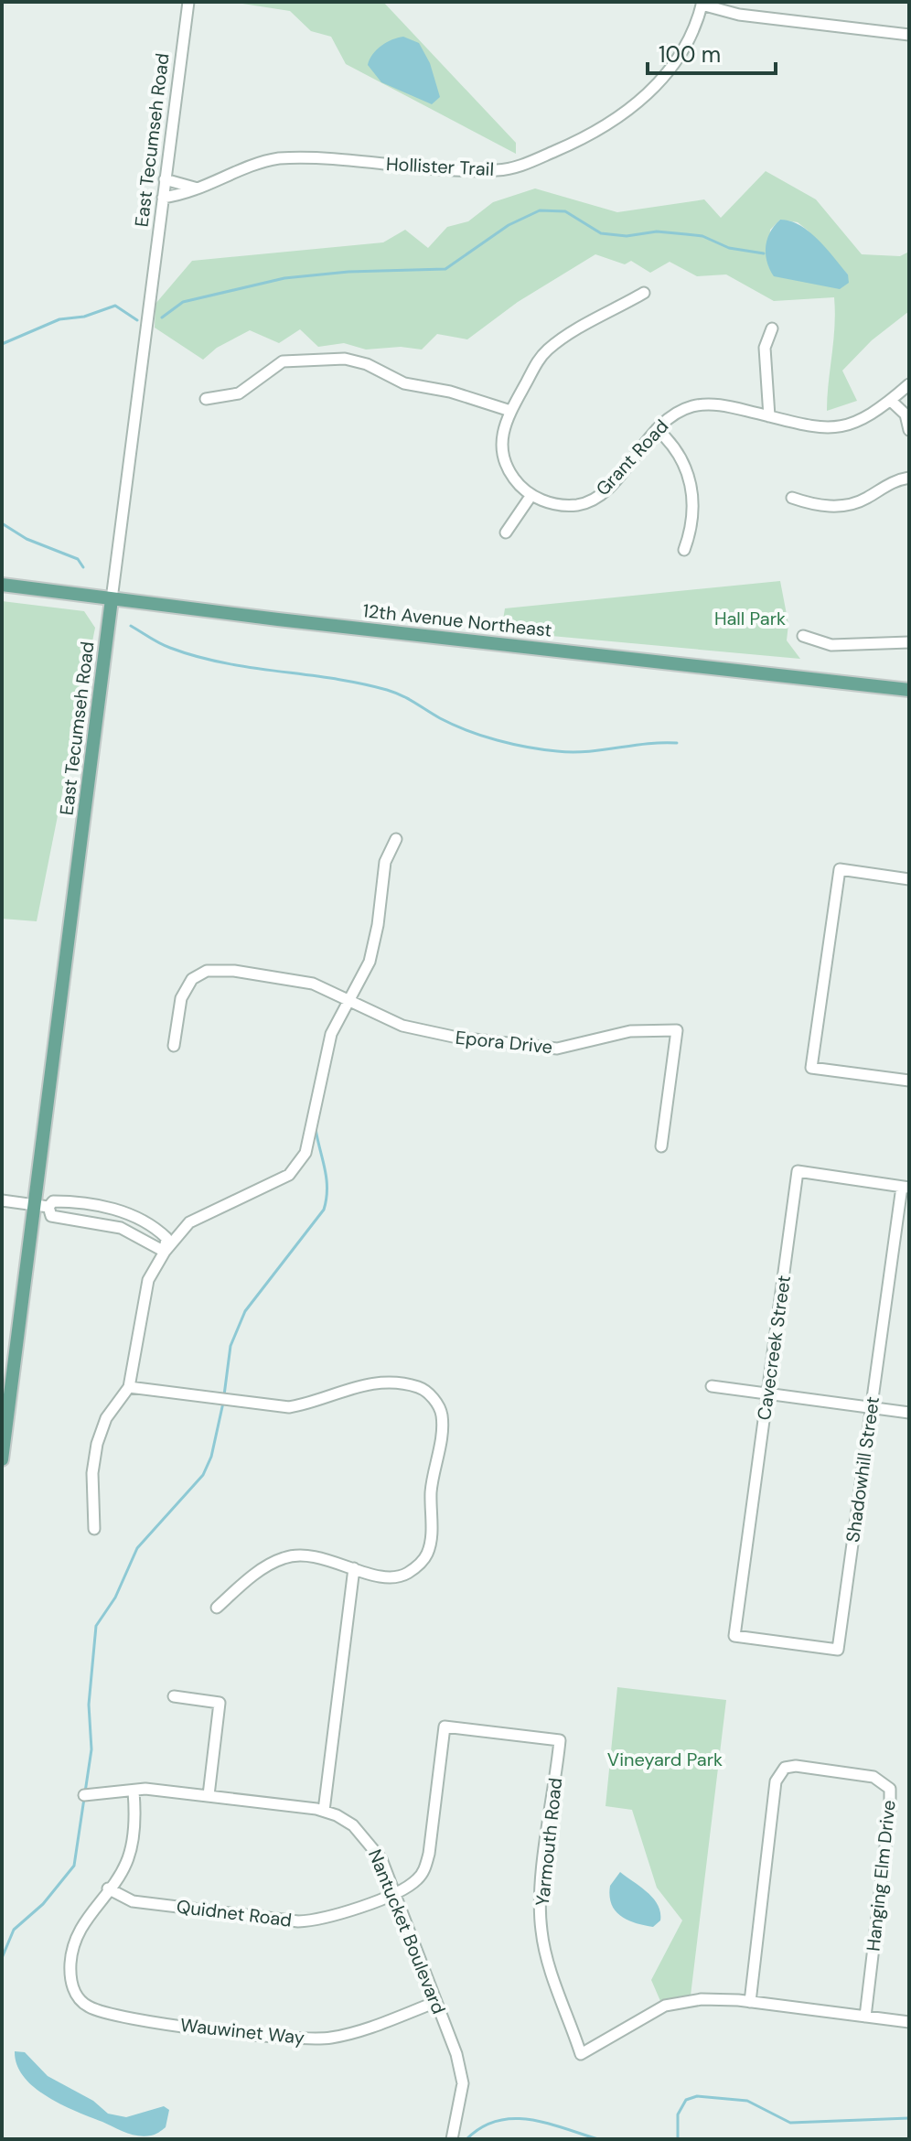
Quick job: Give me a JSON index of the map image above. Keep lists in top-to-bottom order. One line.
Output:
{"streets":{"main road":["East Tecumseh Road","12th Avenue Northeast"],"street":["Hollister Trail","Grant Road","Epora Drive","Cavecreek Street","Shadowhill Street","Yarmouth Road","Hanging Elm Drive","Quidnet Road","Nantucket Boulevard","Wauwinet Way"]},"crossings":[["East Tecumseh Road","Hollister Trail"],["East Tecumseh Road","12th Avenue Northeast"],["Cavecreek Street","Shadowhill Street"],["Yarmouth Road","Hanging Elm Drive"],["Yarmouth Road","Quidnet Road"],["Quidnet Road","Nantucket Boulevard"],["Quidnet Road","Wauwinet Way"],["Nantucket Boulevard","Wauwinet Way"]],"parks":["Hall Park","Vineyard Park"],"scale_bar":"100 m"}
